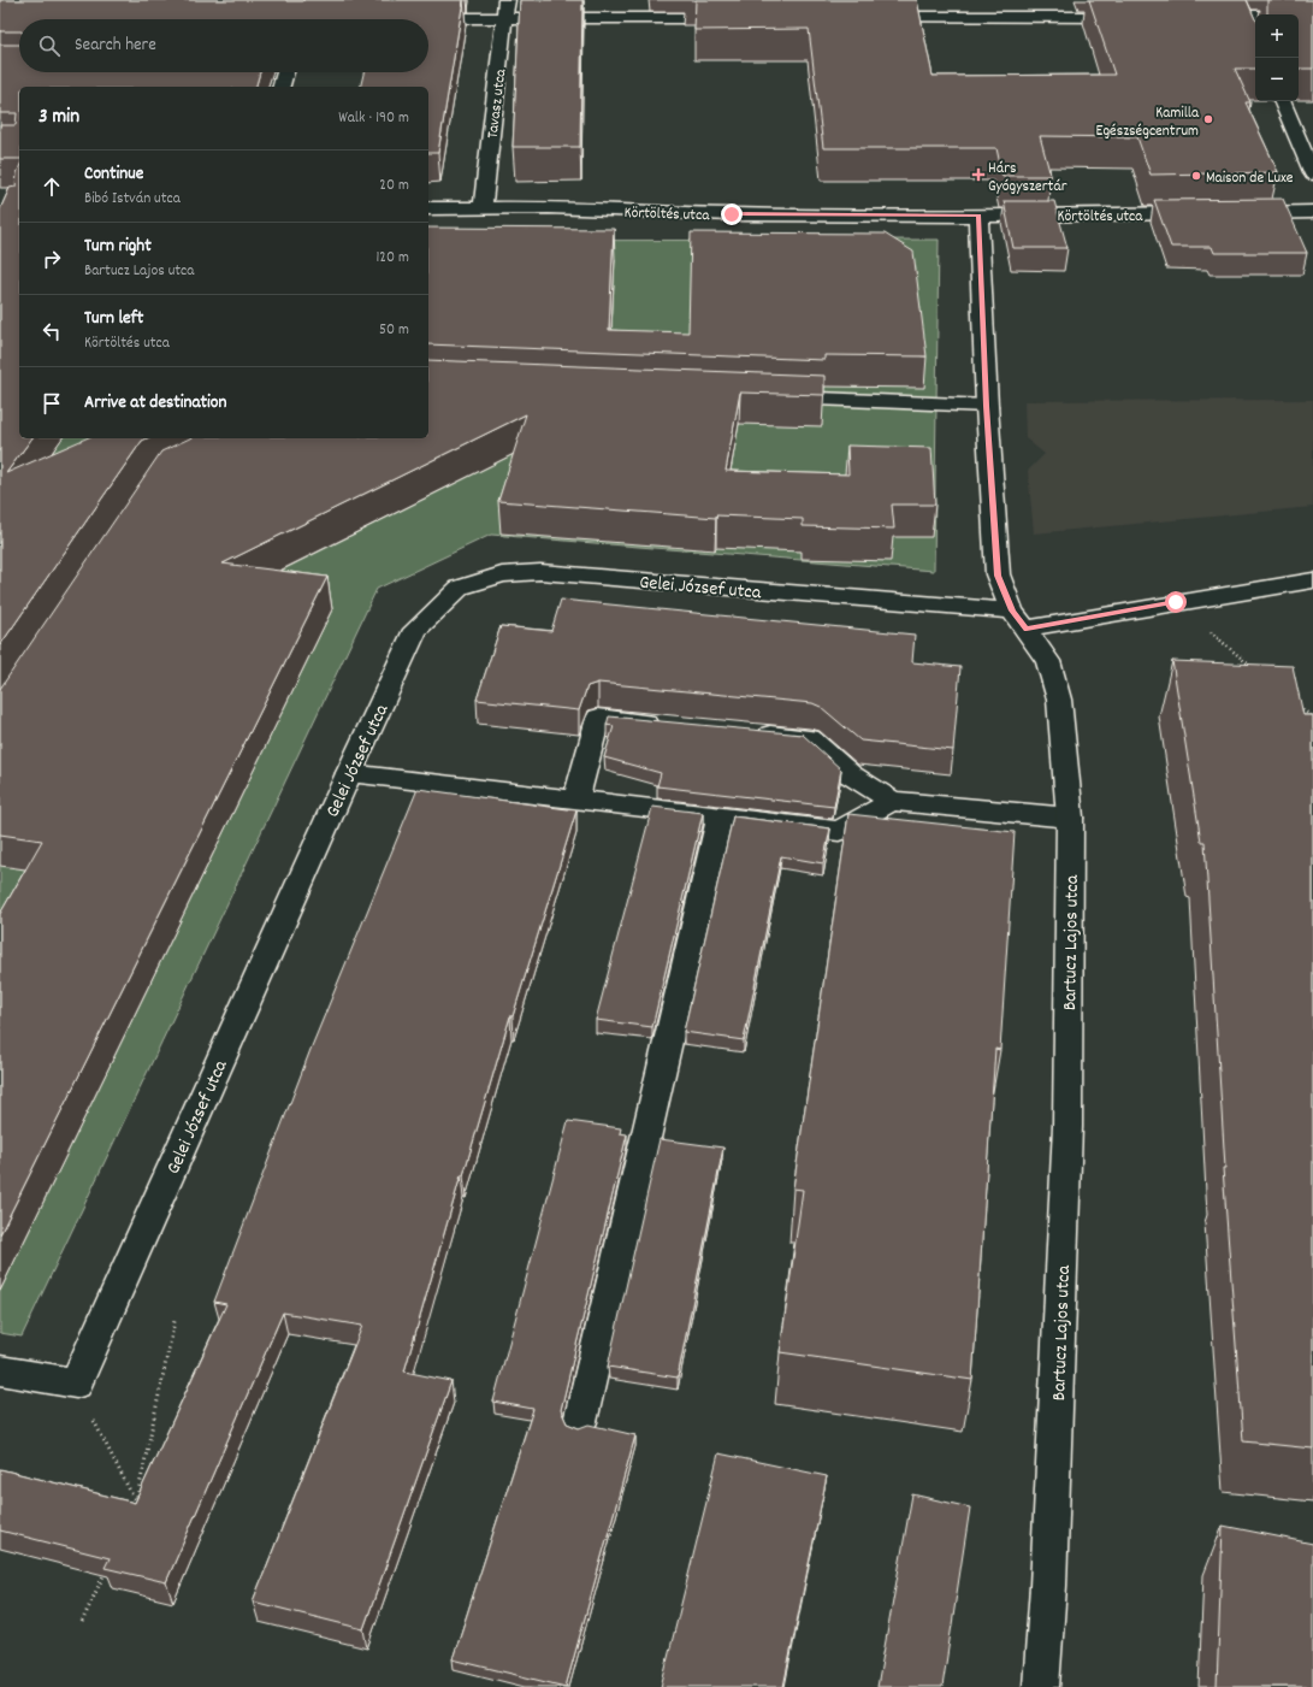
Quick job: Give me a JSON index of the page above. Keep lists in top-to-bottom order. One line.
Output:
{"streets":{"street":["Tavasz utca","Körtöltés utca","Gelei József utca","Bartucz Lajos utca"]},"crossings":[["Tavasz utca","Körtöltés utca"],["Körtöltés utca","Bartucz Lajos utca"],["Gelei József utca","Bartucz Lajos utca"]],"places":{"other":["Kamilla Egészségcentrum","Maison de Luxe"],"health":["Hárs Gyógyszertár"]},"page":{"map_buttons":["+","−"],"search":"Search here","heading":["3 min","Walk · 190 m"],"list":[["Continue","Bibó István utca","20 m"],["Turn right","Bartucz Lajos utca","120 m"],["Turn left","Körtöltés utca","50 m"],"Arrive at destination"]}}
